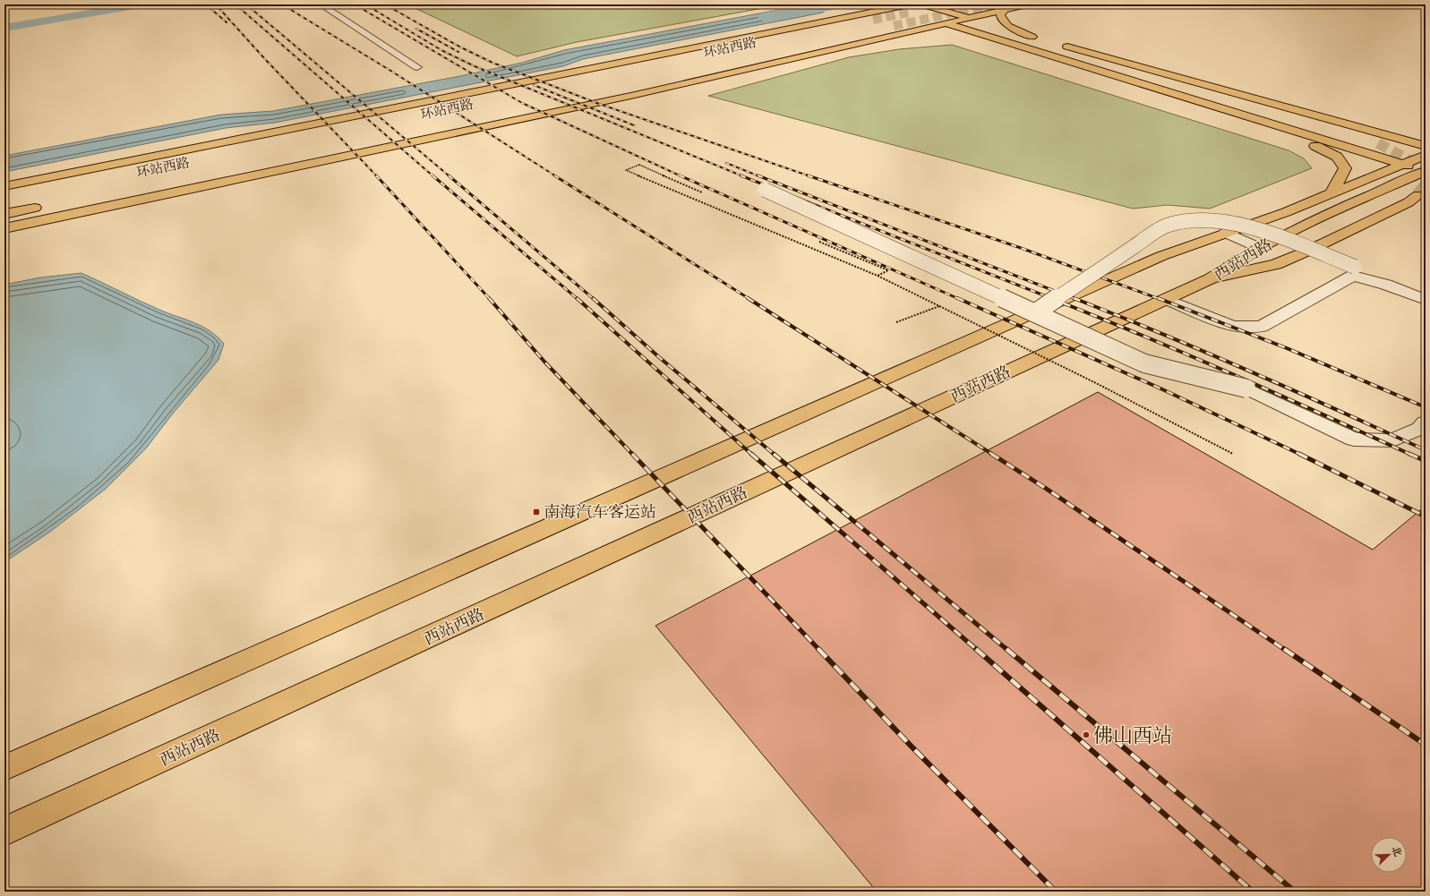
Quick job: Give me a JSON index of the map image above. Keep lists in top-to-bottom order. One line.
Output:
{"streets":{"main road":["环站西路","西站西路"]},"places":{"transit":["南海汽车客运站"],"other":["佛山西站"]},"north":"top right"}
